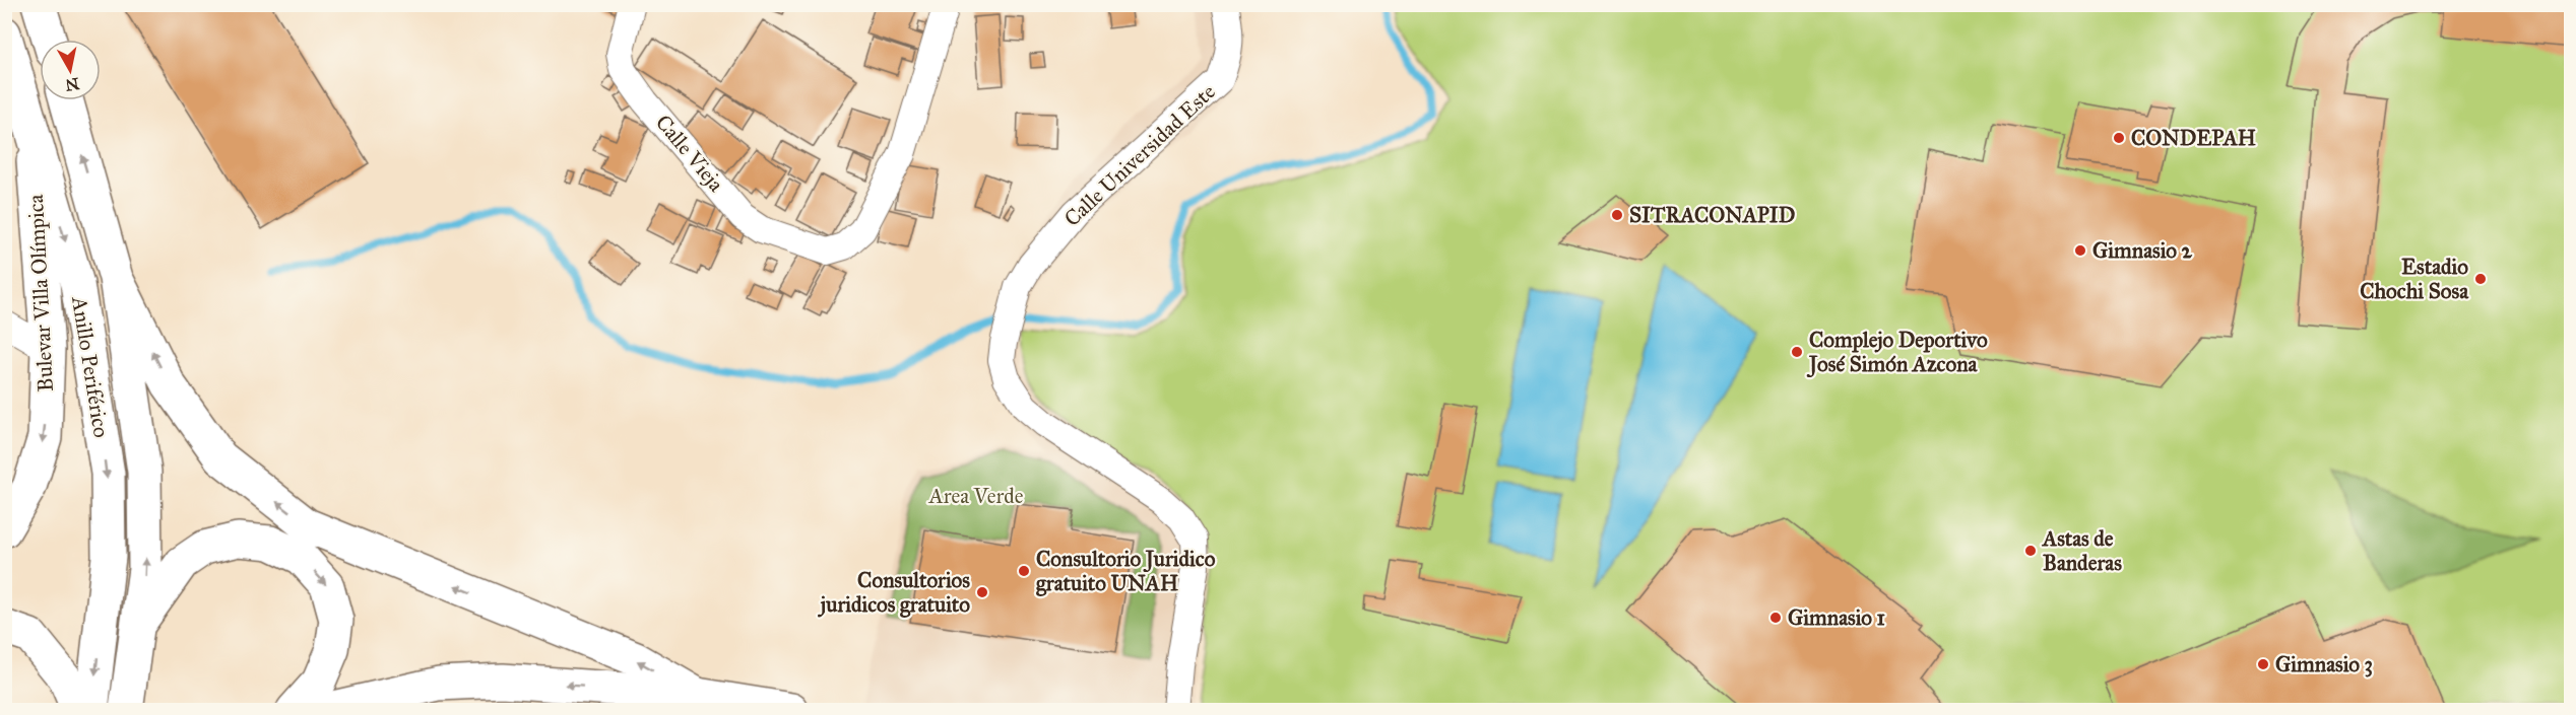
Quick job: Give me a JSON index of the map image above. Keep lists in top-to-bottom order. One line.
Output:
{"streets":{"main road":["Bulevar Villa Olímpica","Anillo Periférico"],"street":["Calle Vieja","Calle Universidad Este"]},"crossings":[["Bulevar Villa Olímpica","Anillo Periférico"]],"one_way":["Bulevar Villa Olímpica"],"parks":["Area Verde"],"places":["CONDEPAH","SITRACONAPID","Gimnasio 2","Estadio Chochi Sosa","Complejo Deportivo José Simón Azcona","Astas de Banderas","Consultorio Juridico gratuito UNAH","Consultorios juridicos gratuito","Gimnasio 1","Gimnasio 3"],"north":"bottom"}
